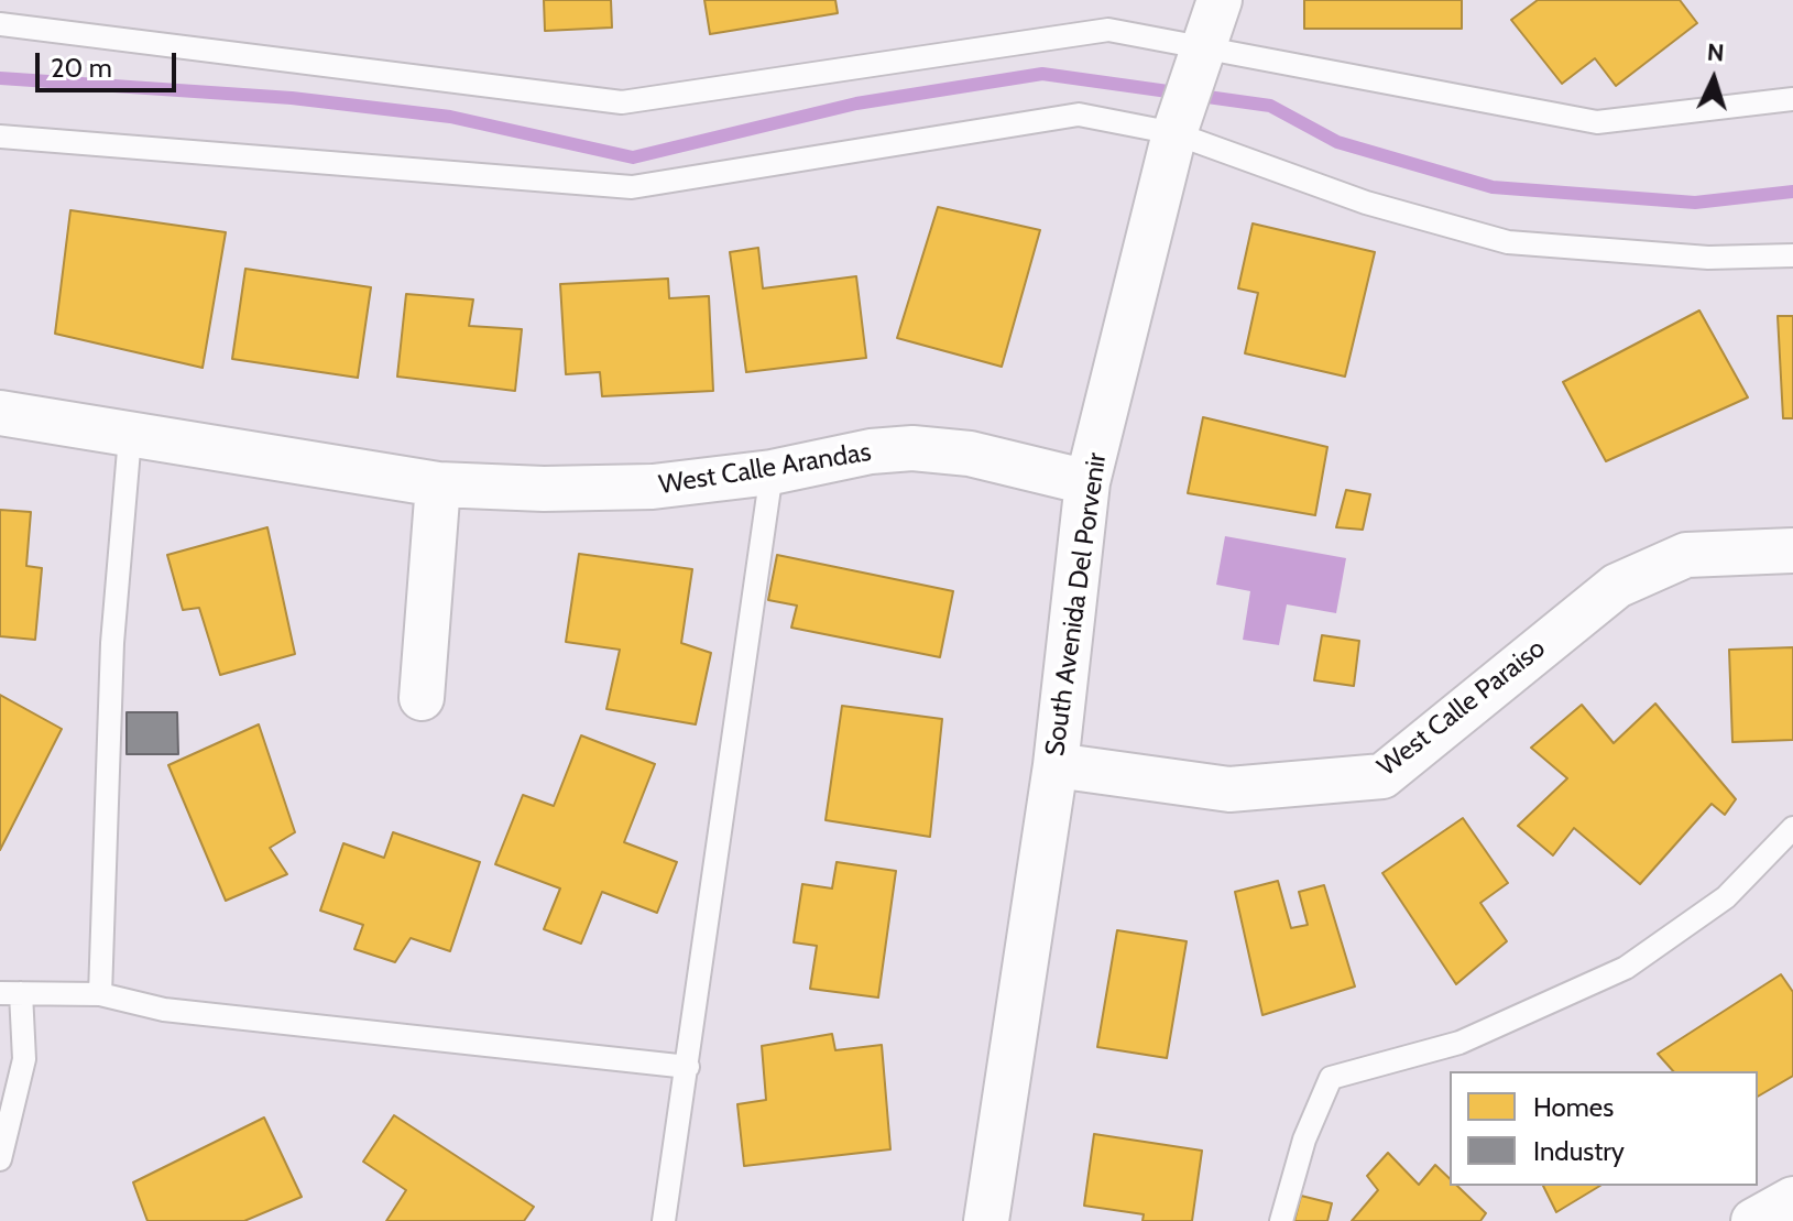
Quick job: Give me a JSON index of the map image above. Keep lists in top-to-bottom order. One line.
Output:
{"streets":{"street":["West Calle Arandas","South Avenida Del Porvenir","West Calle Paraiso"]},"crossings":[["West Calle Arandas","South Avenida Del Porvenir"],["South Avenida Del Porvenir","West Calle Paraiso"]],"legend":["Homes","Industry"],"scale_bar":"20 m","north":"top"}
